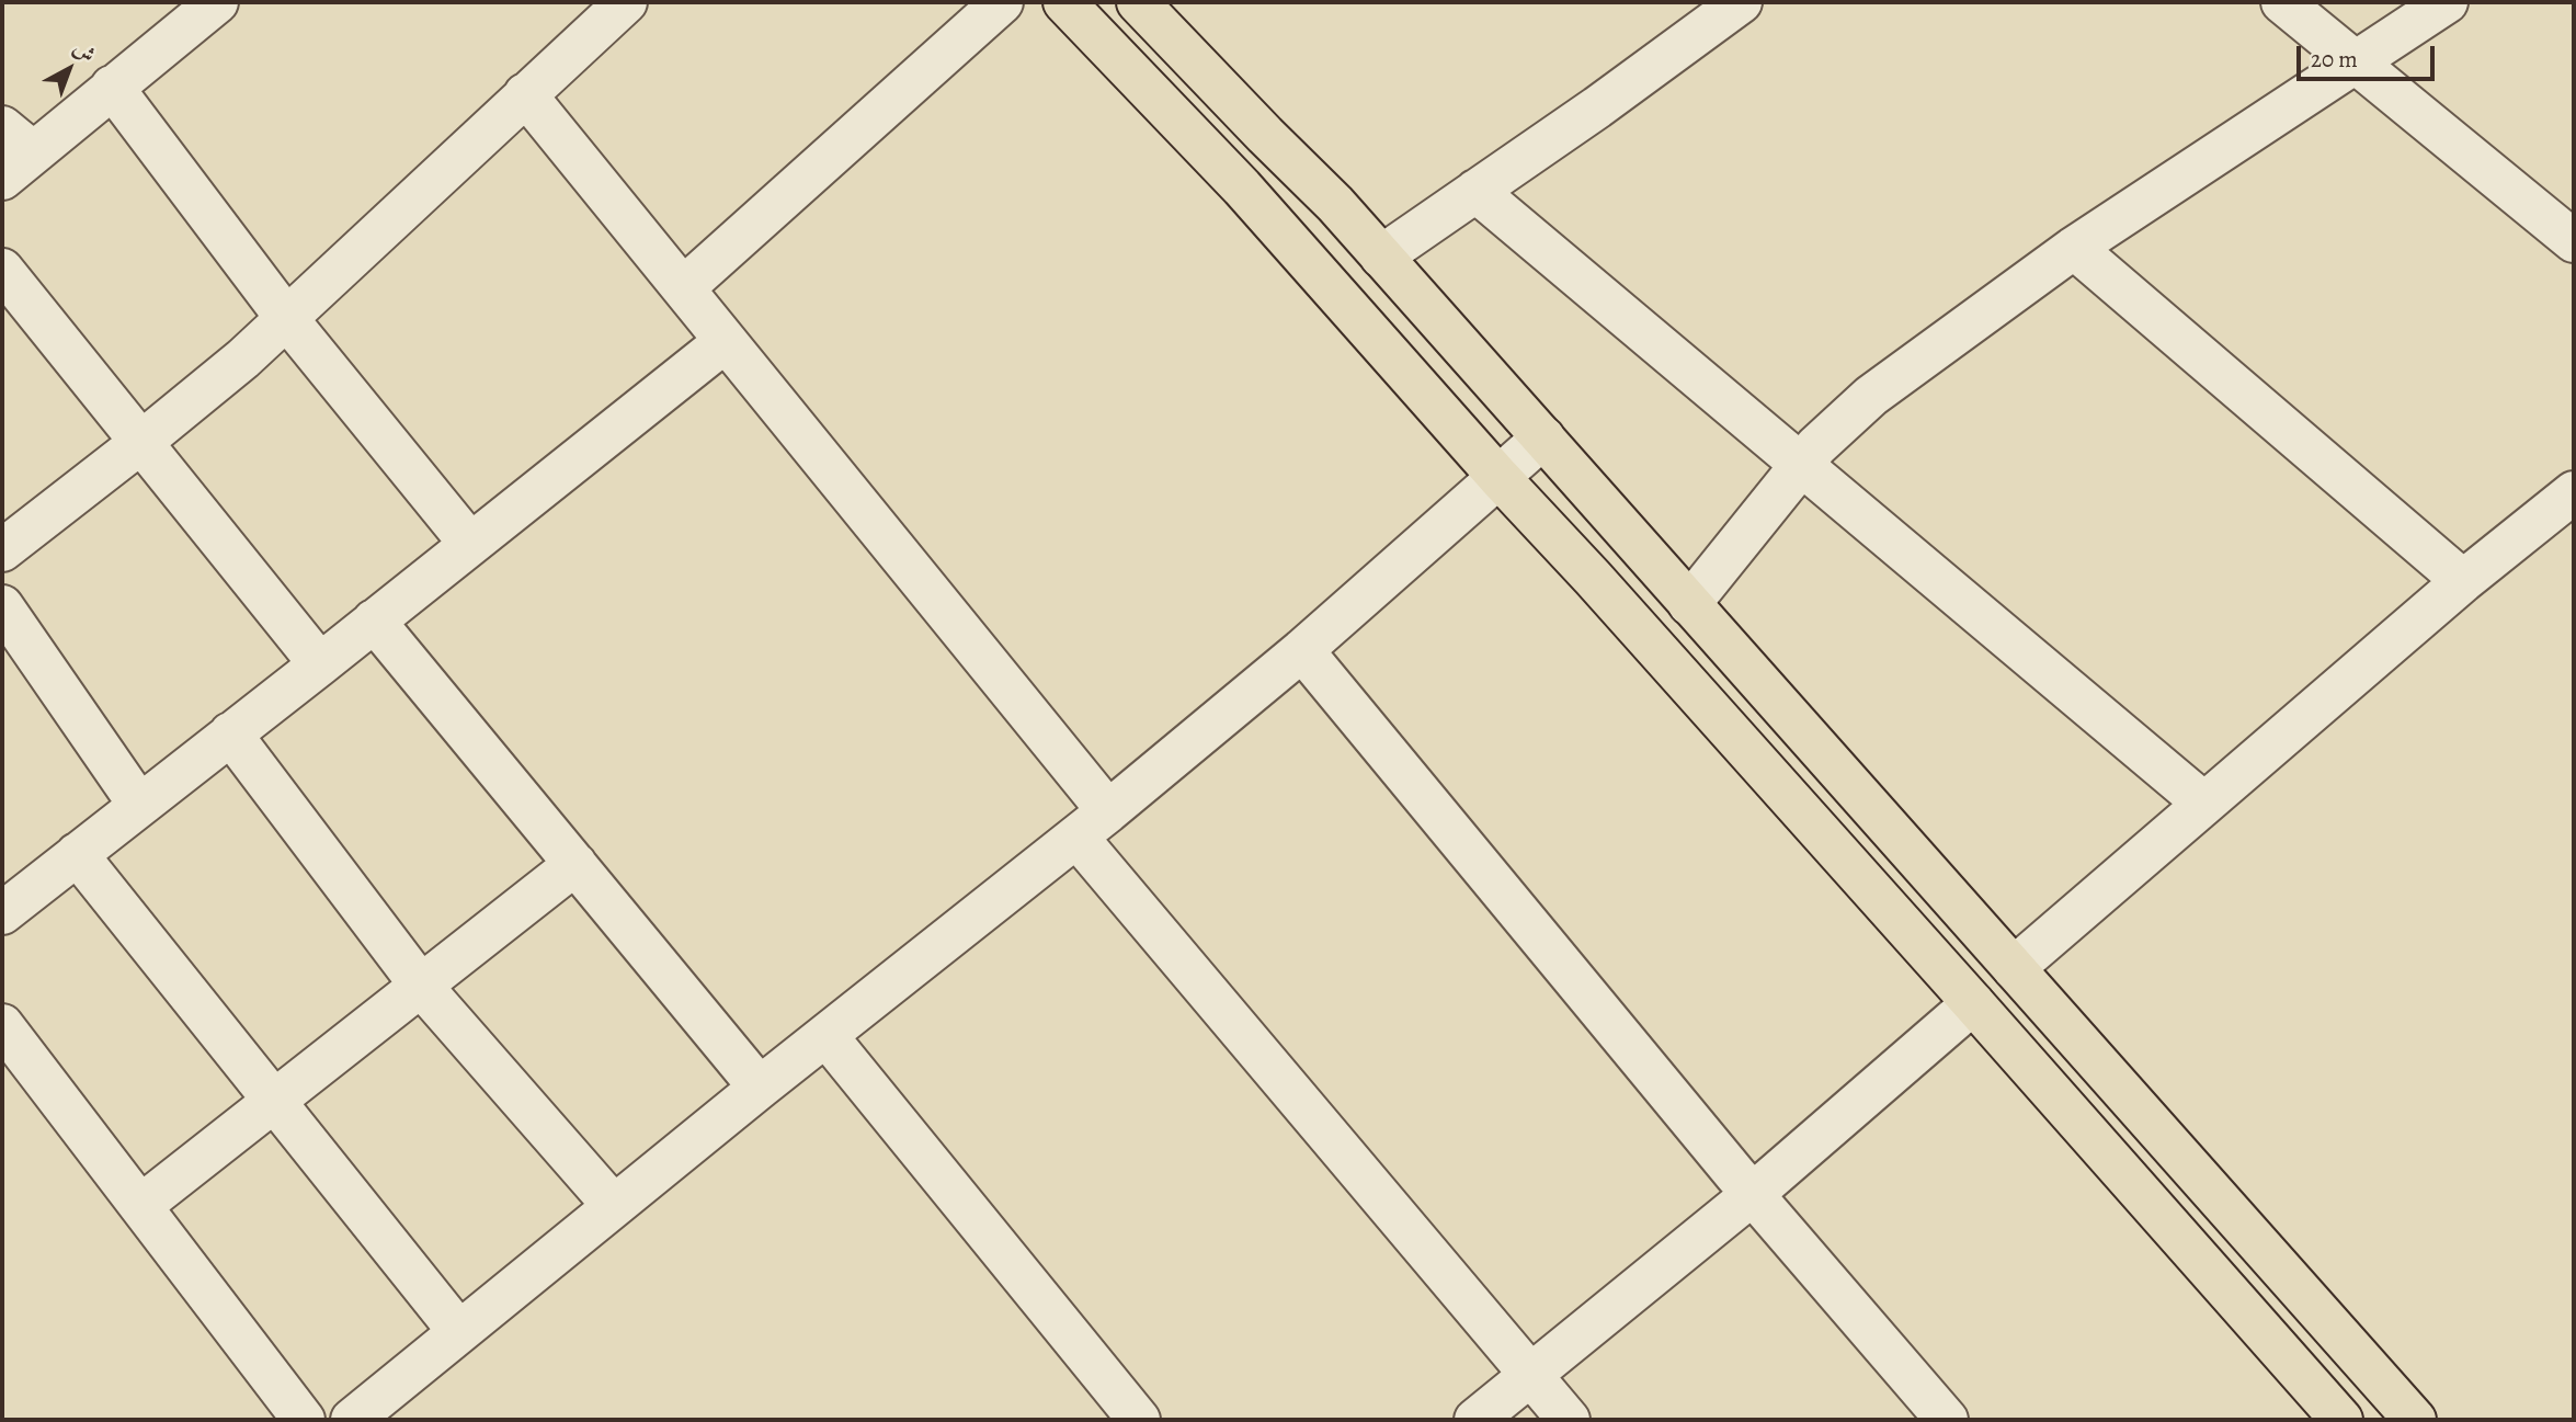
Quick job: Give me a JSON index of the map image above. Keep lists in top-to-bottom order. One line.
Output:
{"scale_bar":"20 m","north":"top right"}
